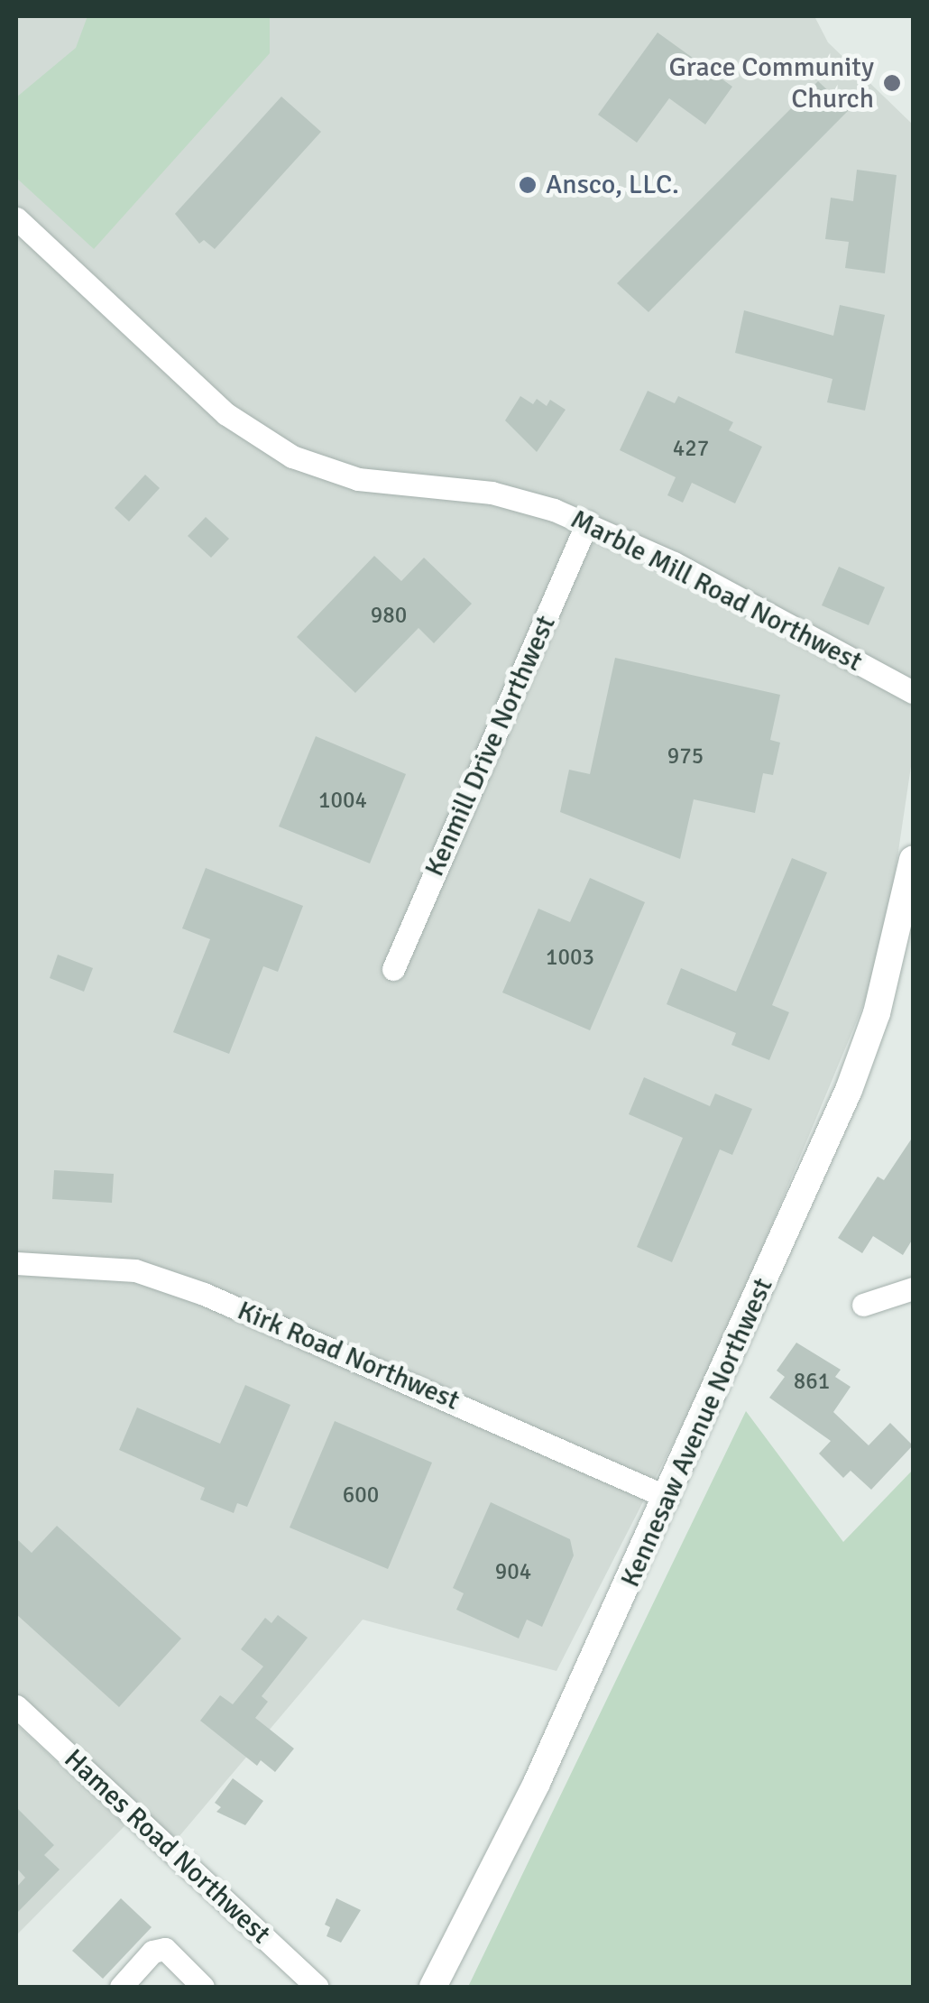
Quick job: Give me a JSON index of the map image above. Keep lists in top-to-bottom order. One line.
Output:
{"streets":{"street":["Marble Mill Road Northwest","Kenmill Drive Northwest","Kirk Road Northwest","Kennesaw Avenue Northwest","Hames Road Northwest"]},"crossings":[["Marble Mill Road Northwest","Kenmill Drive Northwest"],["Kirk Road Northwest","Kennesaw Avenue Northwest"]],"places":["Grace Community Church","Ansco, LLC."],"house_numbers":["427","980","975","1004","1003","861","600","904"]}
